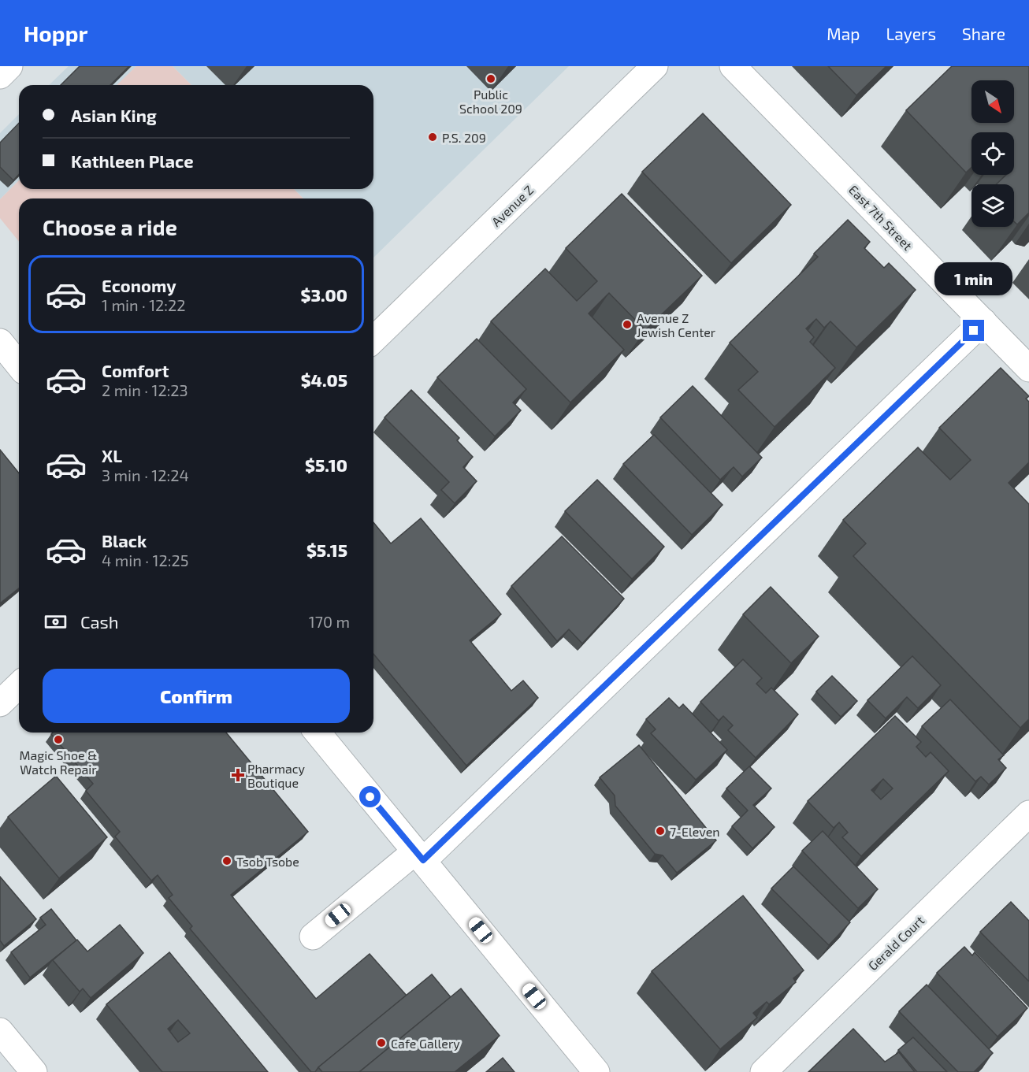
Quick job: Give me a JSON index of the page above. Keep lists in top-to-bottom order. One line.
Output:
{"streets":{"street":["Avenue Z","East 7th Street","Gerald Court"]},"places":{"other":["Public School 209","P.S. 209","Avenue Z Jewish Center","Magic Shoe & Watch Repair","7-Eleven","Tsob Tsobe","Cafe Gallery"],"health":["Pharmacy Boutique"]},"north":"bottom right","page":{"header":"Hoppr","nav":["Map","Layers","Share"],"banner":["Asian King","Kathleen Place"],"heading":"Choose a ride","list":[{"name":"Economy","note":"1 min · 12:22","value":"$3.00"},{"name":"Comfort","note":"2 min · 12:23","value":"$4.05"},{"name":"XL","note":"3 min · 12:24","value":"$5.10"},{"name":"Black","note":"4 min · 12:25","value":"$5.15"}],"bubble":"1 min","pay":["Cash","170 m"],"buttons":"Confirm"}}
